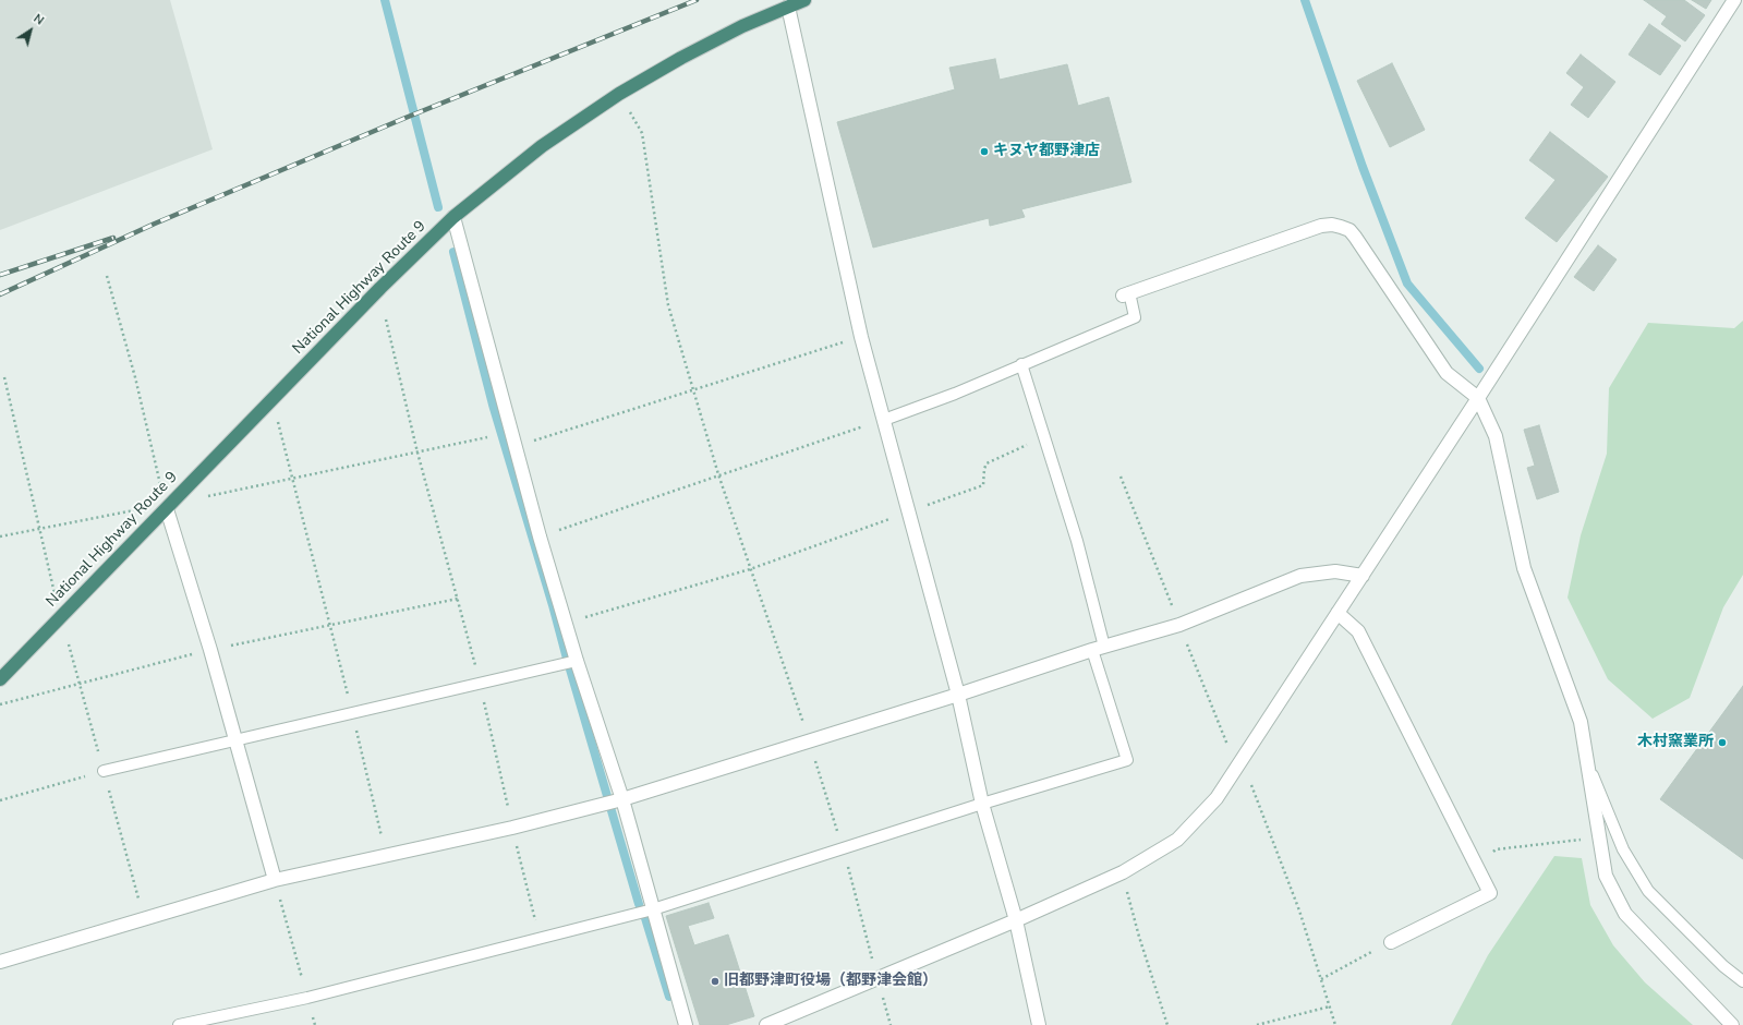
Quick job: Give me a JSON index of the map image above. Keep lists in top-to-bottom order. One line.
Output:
{"streets":{"highway":["National Highway Route 9"]},"places":["キヌヤ都野津店","木村窯業所","旧都野津町役場（都野津会館）"],"north":"top right"}
